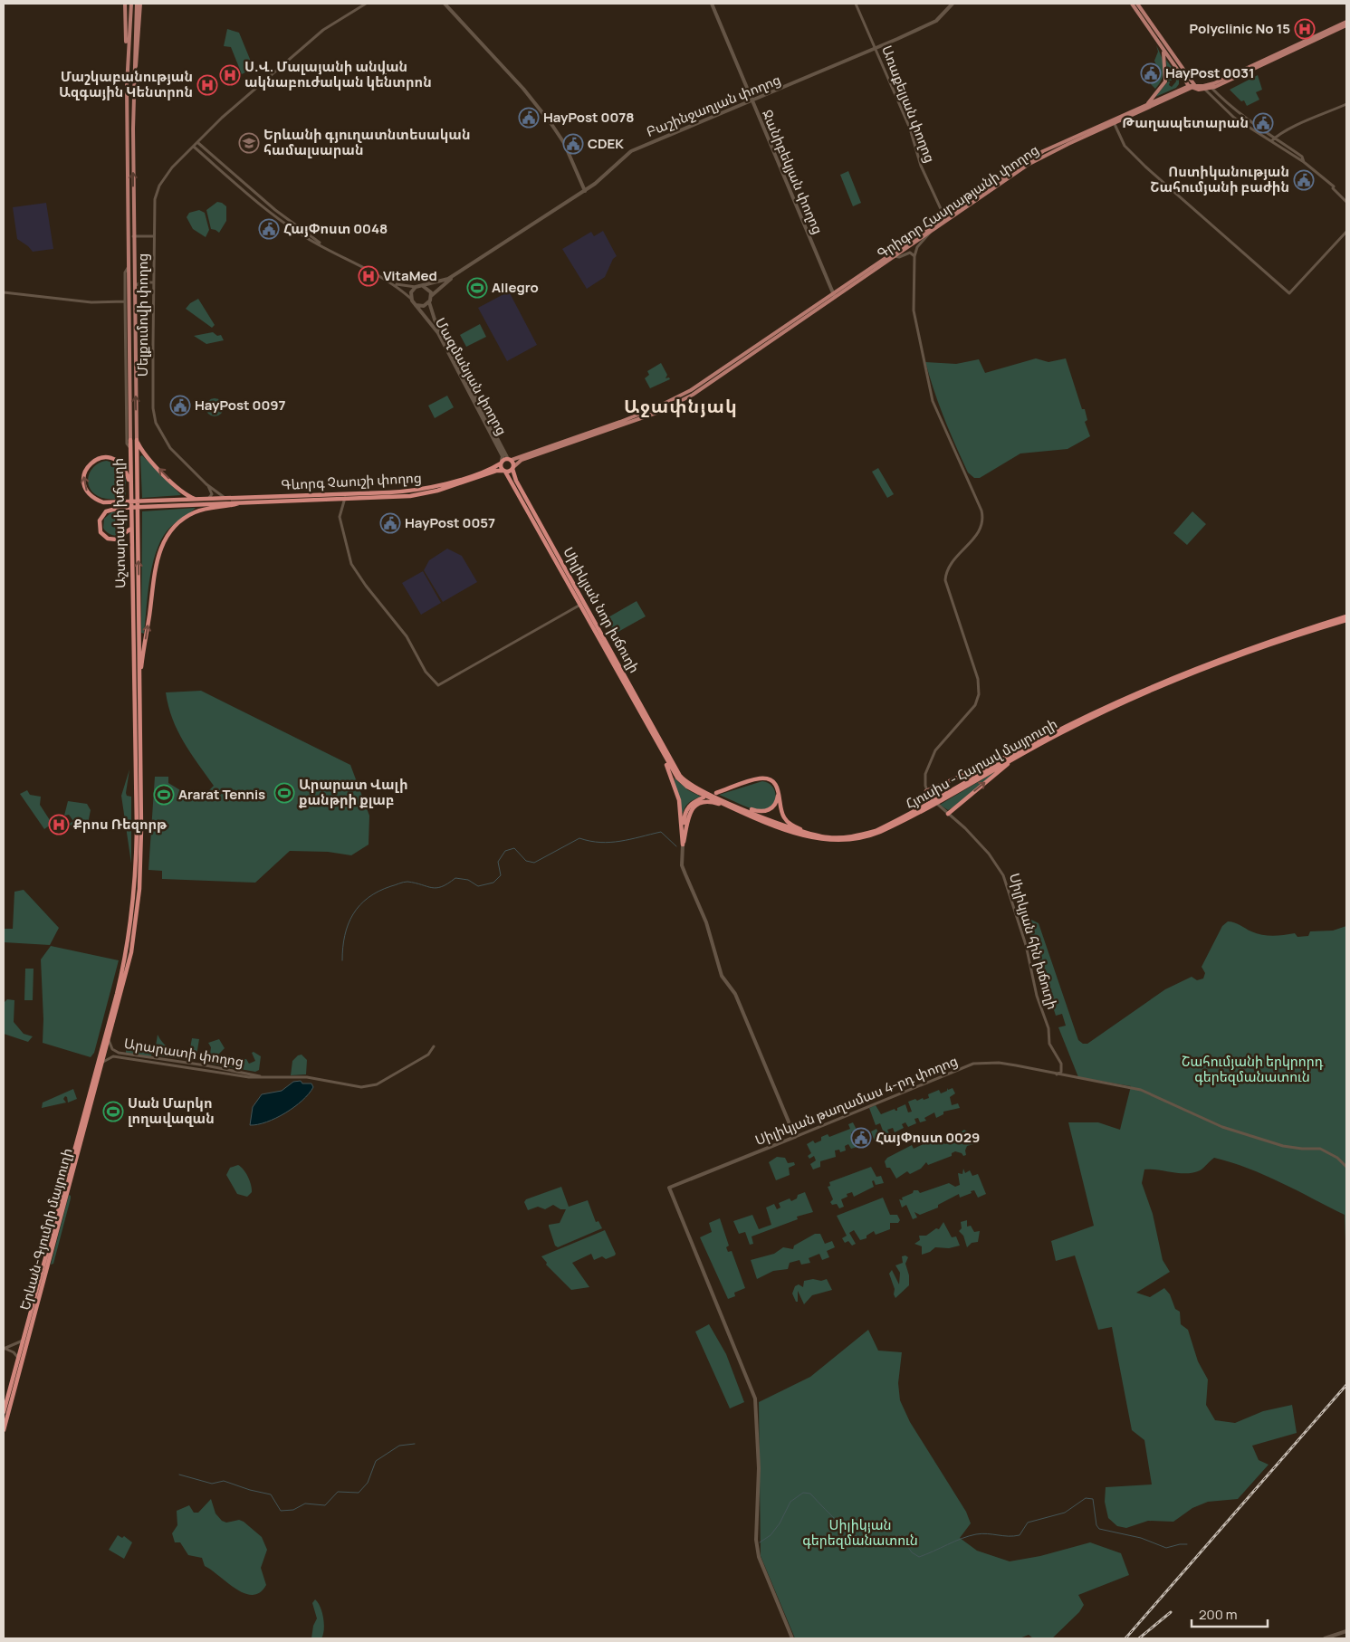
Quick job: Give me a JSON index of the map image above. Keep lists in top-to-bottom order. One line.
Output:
{"streets":{"highway":["Գևորգ Չաուշի փողոց","Աշտարակի խճուղի","Սիլիկյան նոր խճուղի","Հյուսիս - Հարավ մայրուղի","Երևան-Գյումրի մայրուղի"],"main road":["Բաշինջաղյան փողոց","Ջանիբեկյան փողոց","Գրիգոր Հասրաթյանի փողոց","Մազմանյան փողոց","Սիլիկյան թաղամաս 4-րդ փողոց"],"street":["Առաքելյան փողոց","Մելքումովի փողոց","Սիլիկյան հին խճուղի","Արարատի փողոց"]},"crossings":[["Առաքելյան փողոց","Բաշինջաղյան փողոց"],["Բաշինջաղյան փողոց","Ջանիբեկյան փողոց"],["Բաշինջաղյան փողոց","Մազմանյան փողոց"],["Ջանիբեկյան փողոց","Գրիգոր Հասրաթյանի փողոց"],["Մելքումովի փողոց","Գևորգ Չաուշի փողոց"],["Մազմանյան փողոց","Գևորգ Չաուշի փողոց"],["Մազմանյան փողոց","Սիլիկյան նոր խճուղի"],["Գևորգ Չաուշի փողոց","Աշտարակի խճուղի"],["Գևորգ Չաուշի փողոց","Սիլիկյան նոր խճուղի"],["Աշտարակի խճուղի","Արարատի փողոց"],["Աշտարակի խճուղի","Երևան-Գյումրի մայրուղի"],["Սիլիկյան նոր խճուղի","Հյուսիս - Հարավ մայրուղի"],["Սիլիկյան հին խճուղի","Սիլիկյան թաղամաս 4-րդ փողոց"],["Արարատի փողոց","Երևան-Գյումրի մայրուղի"]],"districts":["Աջափնյակ"],"parks":["Շահումյանի երկրորդ գերեզմանատուն","Սիլիկյան գերեզմանատուն"],"places":{"hospital":["Polyclinic No 15","Ս.Վ. Մալայանի անվան ակնաբուժական կենտրոն","Մաշկաբանության Ազգային Կենտրոն","VitaMed","Քրոս Ռեզորթ"],"public building":["HayPost 0031","HayPost 0078","Թաղապետարան","CDEK","Ոստիկանության Շահումյանի բաժին","ՀայՓոստ 0048","HayPost 0097","HayPost 0057","ՀայՓոստ 0029"],"school or university":["Երևանի գյուղատնտեսական համալսարան"],"sports":["Allegro","Արարատ Վալի քանթրի քլաբ","Ararat Tennis","Սան Մարկո լողավազան"]},"scale_bar":"200 m"}
